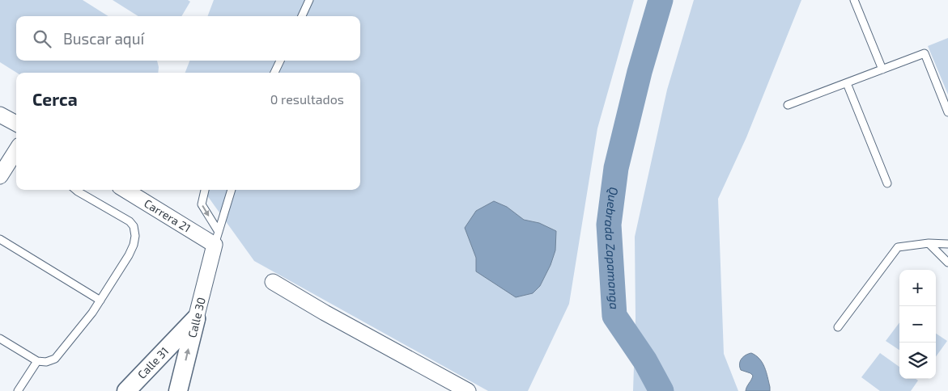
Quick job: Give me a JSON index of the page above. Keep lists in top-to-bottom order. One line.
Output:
{"streets":{"street":["Carrera 21","Calle 30","Calle 31"]},"crossings":[["Carrera 21","Calle 30"],["Calle 30","Calle 31"]],"one_way":["Calle 30"],"water":["Quebrada Zapamanga"],"page":{"search":"Buscar aquí","heading":["Cerca","0 resultados"],"map_buttons":["+","−"]}}
